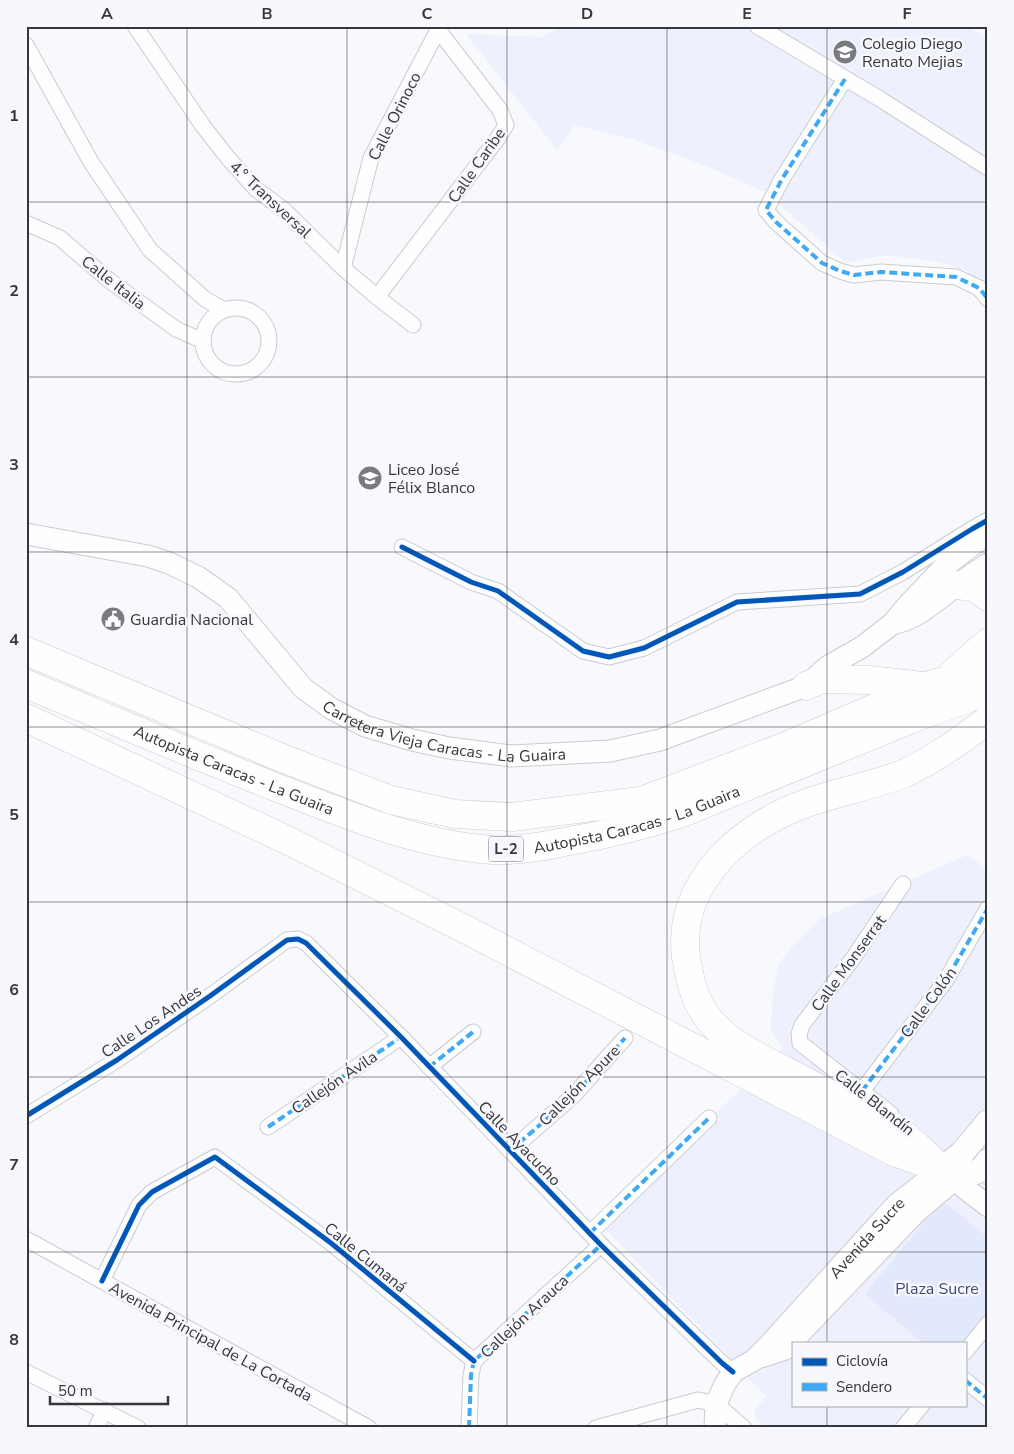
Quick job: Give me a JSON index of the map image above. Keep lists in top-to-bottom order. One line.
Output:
{"streets":{"highway":["Autopista Caracas - La Guaira","L-2"],"main road":["Carretera Vieja Caracas - La Guaira","Avenida Sucre"],"street":["Calle Orinoco","Calle Caribe","4.° Transversal","Calle Italia","Calle Monserrat","Calle Colón","Calle Los Andes","Callejón Ávila","Callejón Apure","Calle Blandín","Calle Ayacucho","Calle Cumaná","Callejón Arauca","Avenida Principal de La Cortada"]},"crossings":[["Calle Orinoco","Calle Caribe"],["Calle Orinoco","4.° Transversal"],["Calle Caribe","4.° Transversal"],["Calle Monserrat","Calle Blandín"],["Calle Colón","Calle Blandín"],["Calle Los Andes","Calle Ayacucho"],["Callejón Ávila","Calle Ayacucho"],["Callejón Apure","Calle Ayacucho"],["Calle Blandín","Avenida Sucre"],["Calle Ayacucho","Avenida Sucre"],["Calle Ayacucho","Callejón Arauca"],["Calle Cumaná","Callejón Arauca"],["Calle Cumaná","Avenida Principal de La Cortada"]],"parks":["Plaza Sucre"],"places":{"school or university":["Colegio Diego Renato Mejias","Liceo José Félix Blanco"],"public building":["Guardia Nacional"]},"legend":["Ciclovía","Sendero"],"scale_bar":"50 m","grid":{"columns":["A","B","C","D","E","F"],"rows":["1","2","3","4","5","6","7","8"]}}
